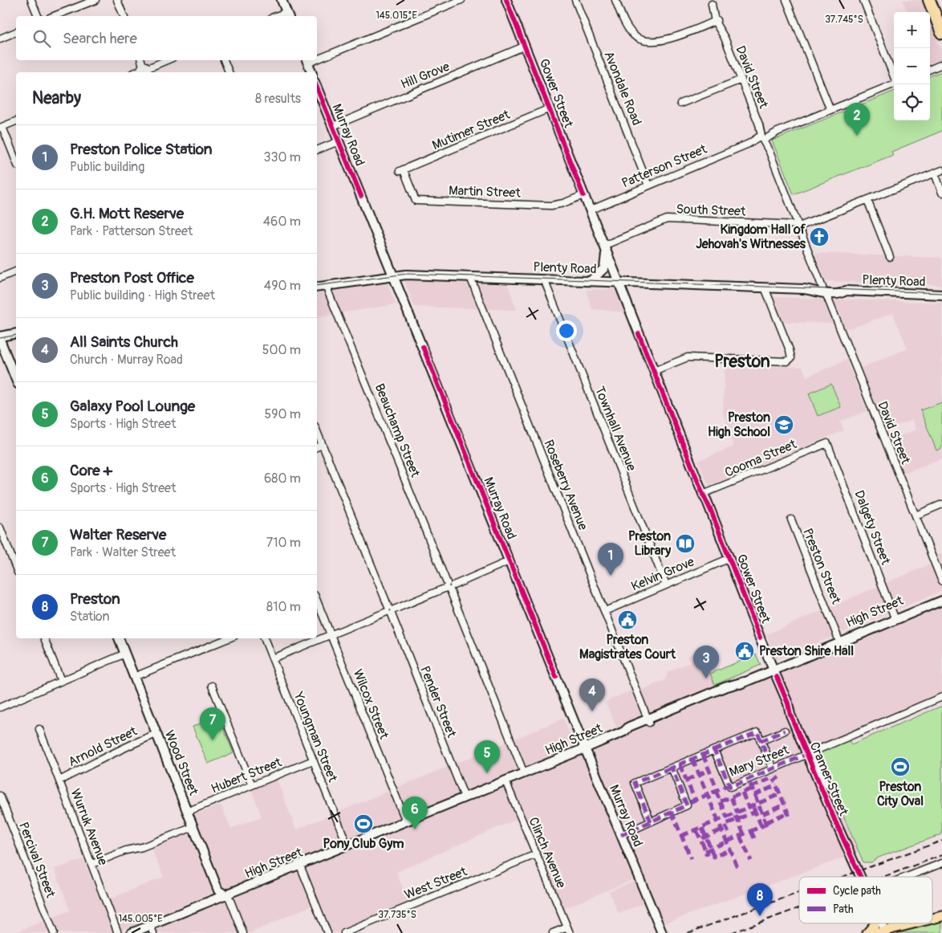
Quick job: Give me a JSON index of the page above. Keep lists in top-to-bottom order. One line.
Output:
{"streets":{"main road":["Gower Street","Murray Road","Plenty Road","High Street","Wood Street","Cramer Street"],"street":["Hill Grove","David Street","Avondale Road","Mutimer Street","Patterson Street","Martin Street","South Street","Townhall Avenue","Beauchamp Street","Cooma Street","Roseberry Avenue","Dalgety Street","Preston Street","Kelvin Grove","Pender Street","Wilcox Street","Youngman Street","Arnold Street","Mary Street","Hubert Street","Wurruk Avenue","Clinch Avenue","Percival Street","West Street"]},"crossings":[["Hill Grove","Gower Street"],["Hill Grove","Murray Road"],["David Street","Patterson Street"],["David Street","South Street"],["David Street","Plenty Road"],["Avondale Road","Patterson Street"],["Gower Street","Mutimer Street"],["Gower Street","Patterson Street"],["Gower Street","Martin Street"],["Gower Street","South Street"],["Gower Street","Plenty Road"],["Gower Street","Cooma Street"],["Gower Street","Kelvin Grove"],["Gower Street","High Street"],["Gower Street","Cramer Street"],["Mutimer Street","Martin Street"],["Murray Road","Plenty Road"],["Murray Road","High Street"],["Plenty Road","Townhall Avenue"],["Plenty Road","Beauchamp Street"],["Plenty Road","Roseberry Avenue"],["Townhall Avenue","Kelvin Grove"],["Beauchamp Street","High Street"],["Cooma Street","Dalgety Street"],["Roseberry Avenue","Kelvin Grove"],["Roseberry Avenue","High Street"],["Dalgety Street","High Street"],["Preston Street","High Street"],["High Street","Pender Street"],["High Street","Wilcox Street"],["High Street","Youngman Street"],["High Street","Wood Street"],["High Street","Cramer Street"],["High Street","Clinch Avenue"],["Youngman Street","Hubert Street"],["Arnold Street","Wood Street"],["Arnold Street","Wurruk Avenue"],["Mary Street","Cramer Street"],["Wood Street","Hubert Street"],["Clinch Avenue","West Street"]],"districts":["Preston"],"places":{"church":["Kingdom Hall of Jehovah's Witnesses"],"school or university":["Preston High School"],"library":["Preston Library"],"public building":["Preston Magistrates Court","Preston Shire Hall"],"sports":["Preston City Oval","Pony Club Gym"]},"legend":["Cycle path","Path"],"page":{"map_buttons":["+","−"],"search":"Search here","heading":["Nearby","8 results"],"pins":["2","1","3","4","7","5","6","8"],"list":[{"mark":"1","name":"Preston Police Station","note":"Public building","value":"330 m"},{"mark":"2","name":"G.H. Mott Reserve","note":"Park · Patterson Street","value":"460 m"},{"mark":"3","name":"Preston Post Office","note":"Public building · High Street","value":"490 m"},{"mark":"4","name":"All Saints Church","note":"Church · Murray Road","value":"500 m"},{"mark":"5","name":"Galaxy Pool Lounge","note":"Sports · High Street","value":"590 m"},{"mark":"6","name":"Core +","note":"Sports · High Street","value":"680 m"},{"mark":"7","name":"Walter Reserve","note":"Park · Walter Street","value":"710 m"},{"mark":"8","name":"Preston","note":"Station","value":"810 m"}]},"coordinates":["145.015°E","37.745°S","37.735°S","145.005°E"]}
